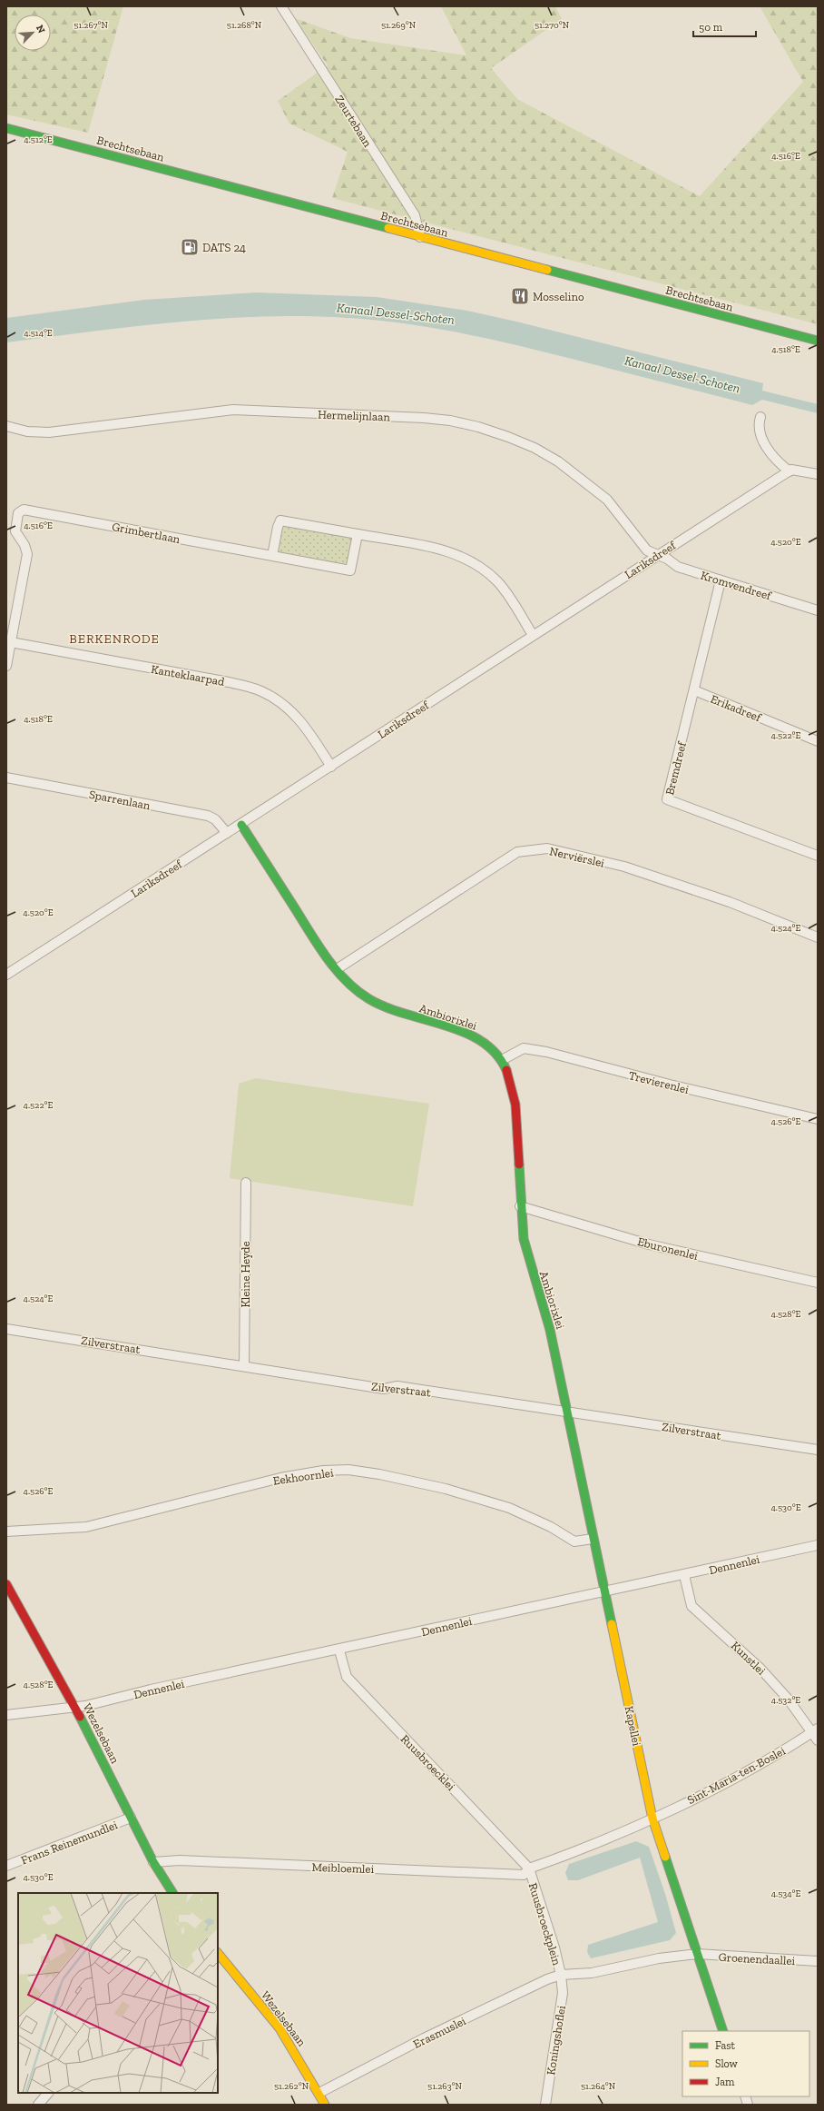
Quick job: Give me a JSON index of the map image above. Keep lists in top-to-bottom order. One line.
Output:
{"streets":{"street":["Zeurtebaan","Brechtsebaan","Hermelijnlaan","Grimbertlaan","Lariksdreef","Kromvendreef","Kanteklaarpad","Erikadreef","Bremdreef","Sparrenlaan","Nerviërslei","Ambiorixlei","Trevierenlei","Eburonenlei","Kleine Heyde","Zilverstraat","Eekhoornlei","Dennenlei","Kunstlei","Kapellei","Wezelsebaan","Ruusbroecklei","Sint-Maria-ten-Boslei","Frans Reinemundlei","Meibloemlei","Ruusbroeckplein","Groenendaallei","Erasmuslei","Koningshoflei"]},"crossings":[["Zeurtebaan","Brechtsebaan"],["Hermelijnlaan","Lariksdreef"],["Hermelijnlaan","Kromvendreef"],["Grimbertlaan","Kanteklaarpad"],["Lariksdreef","Kromvendreef"],["Lariksdreef","Kanteklaarpad"],["Lariksdreef","Sparrenlaan"],["Lariksdreef","Ambiorixlei"],["Kromvendreef","Bremdreef"],["Erikadreef","Bremdreef"],["Nerviërslei","Ambiorixlei"],["Ambiorixlei","Trevierenlei"],["Ambiorixlei","Eburonenlei"],["Ambiorixlei","Zilverstraat"],["Ambiorixlei","Kapellei"],["Kleine Heyde","Zilverstraat"],["Zilverstraat","Kapellei"],["Eekhoornlei","Kapellei"],["Dennenlei","Kunstlei"],["Dennenlei","Kapellei"],["Dennenlei","Wezelsebaan"],["Dennenlei","Ruusbroecklei"],["Kunstlei","Sint-Maria-ten-Boslei"],["Kapellei","Sint-Maria-ten-Boslei"],["Kapellei","Ruusbroeckplein"],["Kapellei","Groenendaallei"],["Wezelsebaan","Frans Reinemundlei"],["Wezelsebaan","Meibloemlei"],["Wezelsebaan","Erasmuslei"],["Ruusbroecklei","Meibloemlei"],["Ruusbroecklei","Ruusbroeckplein"],["Sint-Maria-ten-Boslei","Ruusbroeckplein"],["Meibloemlei","Ruusbroeckplein"],["Ruusbroeckplein","Groenendaallei"],["Ruusbroeckplein","Erasmuslei"],["Ruusbroeckplein","Koningshoflei"],["Erasmuslei","Koningshoflei"]],"districts":["BERKENRODE"],"water":["Kanaal Dessel-Schoten"],"places":{"fuel station":["DATS 24"],"restaurant":["Mosselino"]},"legend":["Fast","Slow","Jam"],"scale_bar":"50 m","north":"top right","coordinates":["51.267°N","51.268°N","51.269°N","51.270°N","4.512°E","4.516°E","4.514°E","4.518°E","4.520°E","4.522°E","4.524°E","4.526°E","4.528°E","4.530°E","4.532°E","4.534°E","51.262°N","51.263°N","51.264°N"]}
